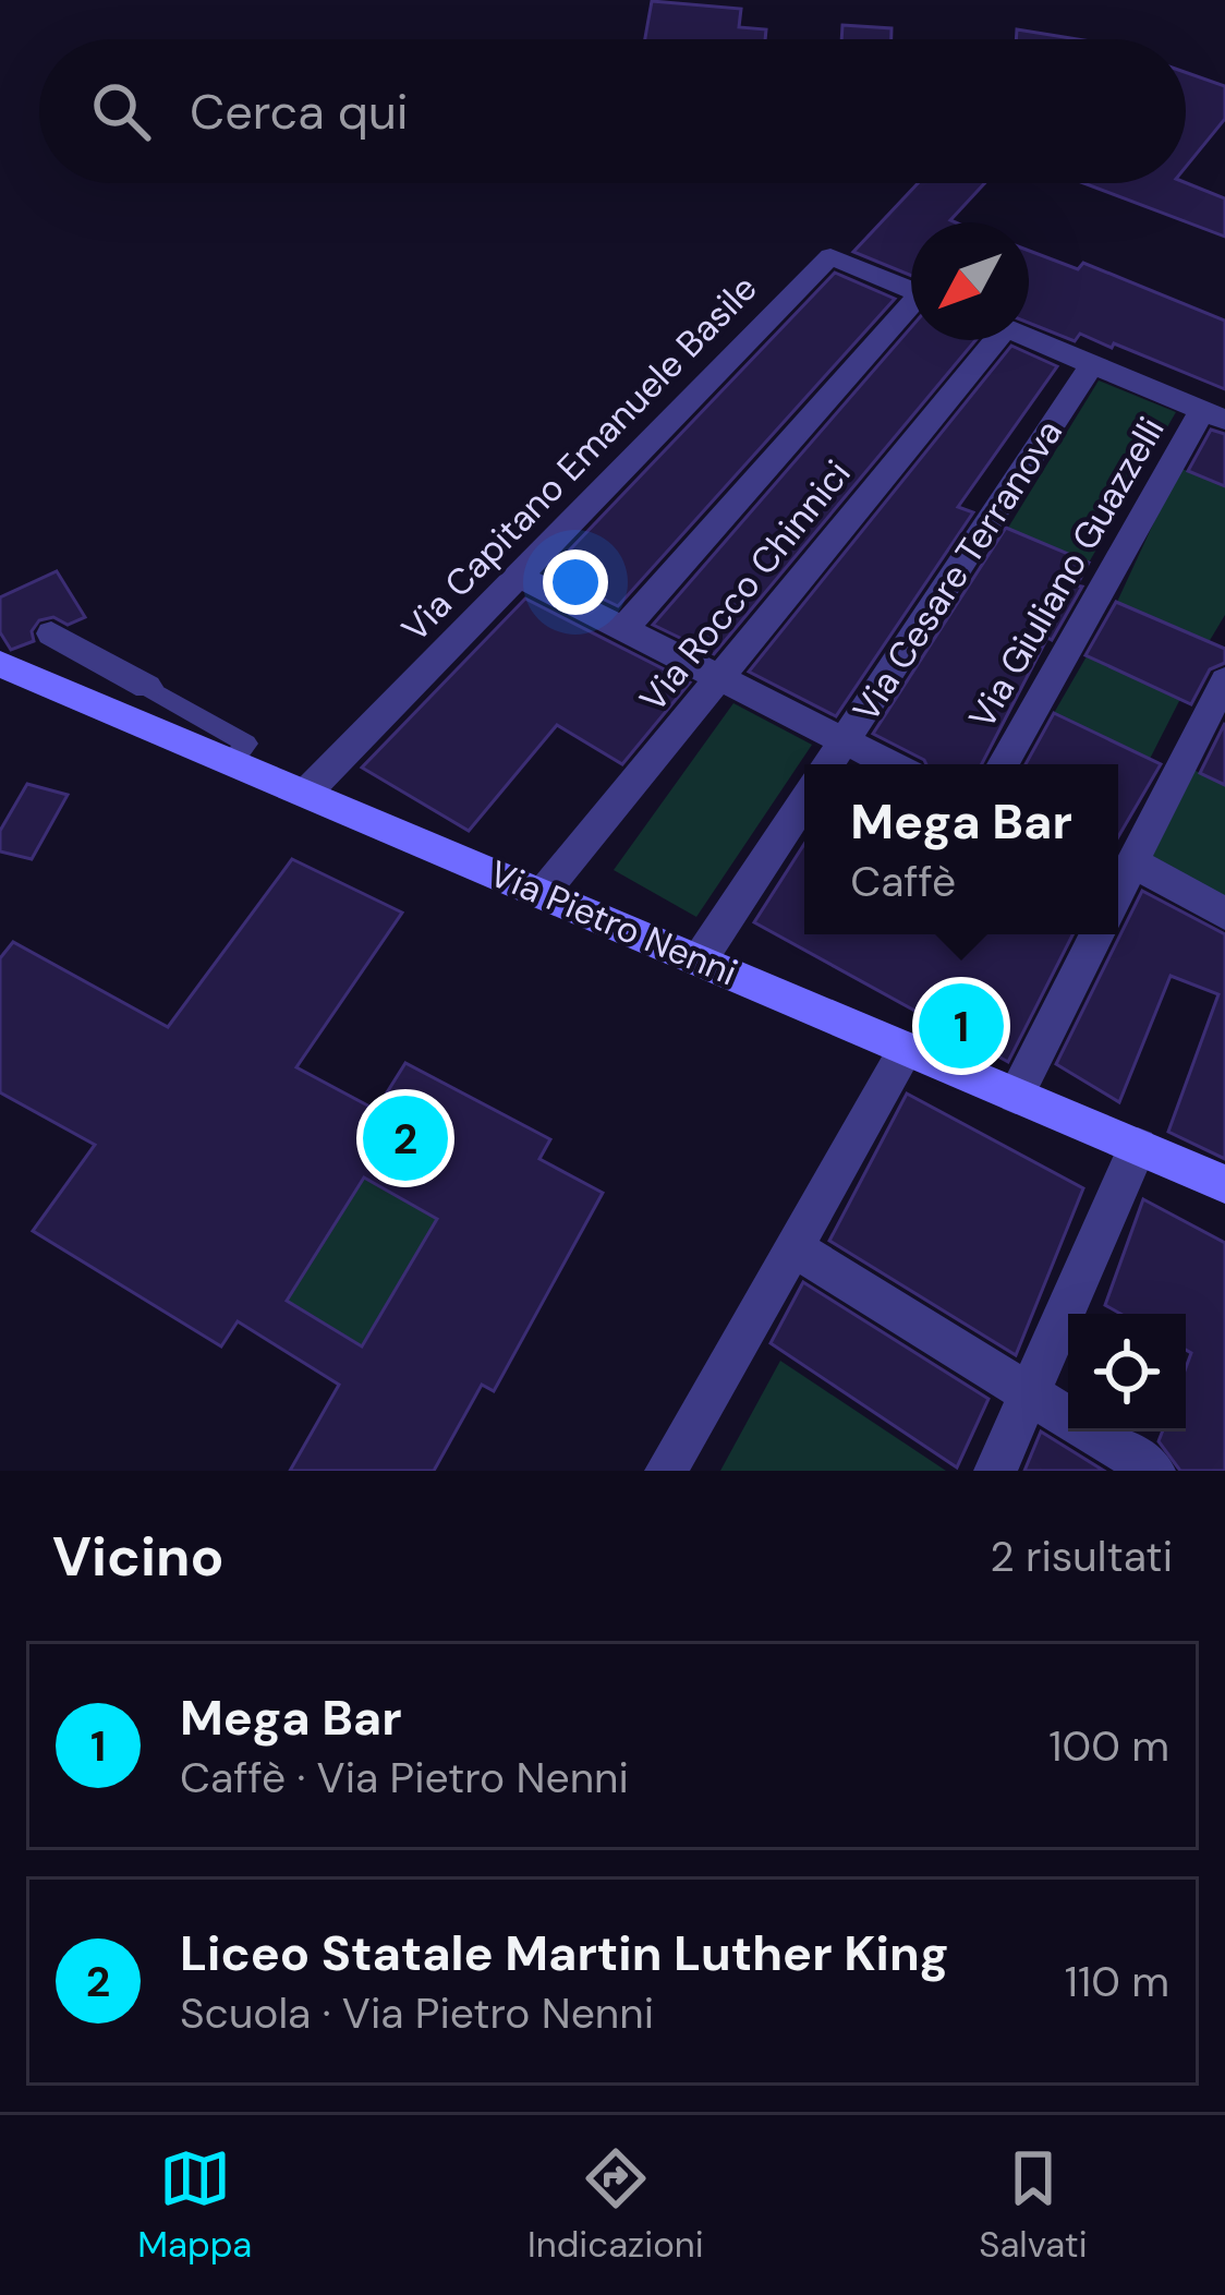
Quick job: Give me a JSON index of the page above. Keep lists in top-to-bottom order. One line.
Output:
{"streets":{"main road":["Via Pietro Nenni"],"street":["Via Capitano Emanuele Basile","Via Cesare Terranova","Via Giuliano Guazzelli","Via Rocco Chinnici"]},"crossings":[["Via Capitano Emanuele Basile","Via Pietro Nenni"],["Via Rocco Chinnici","Via Pietro Nenni"]],"north":"bottom left","page":{"search":"Cerca qui","popup":["Mega Bar","Caffè"],"pins":["1","2"],"heading":["Vicino","2 risultati"],"list":[{"mark":"1","name":"Mega Bar","note":"Caffè · Via Pietro Nenni","value":"100 m"},{"mark":"2","name":"Liceo Statale Martin Luther King","note":"Scuola · Via Pietro Nenni","value":"110 m"}],"nav":["Mappa","Indicazioni","Salvati"]}}
